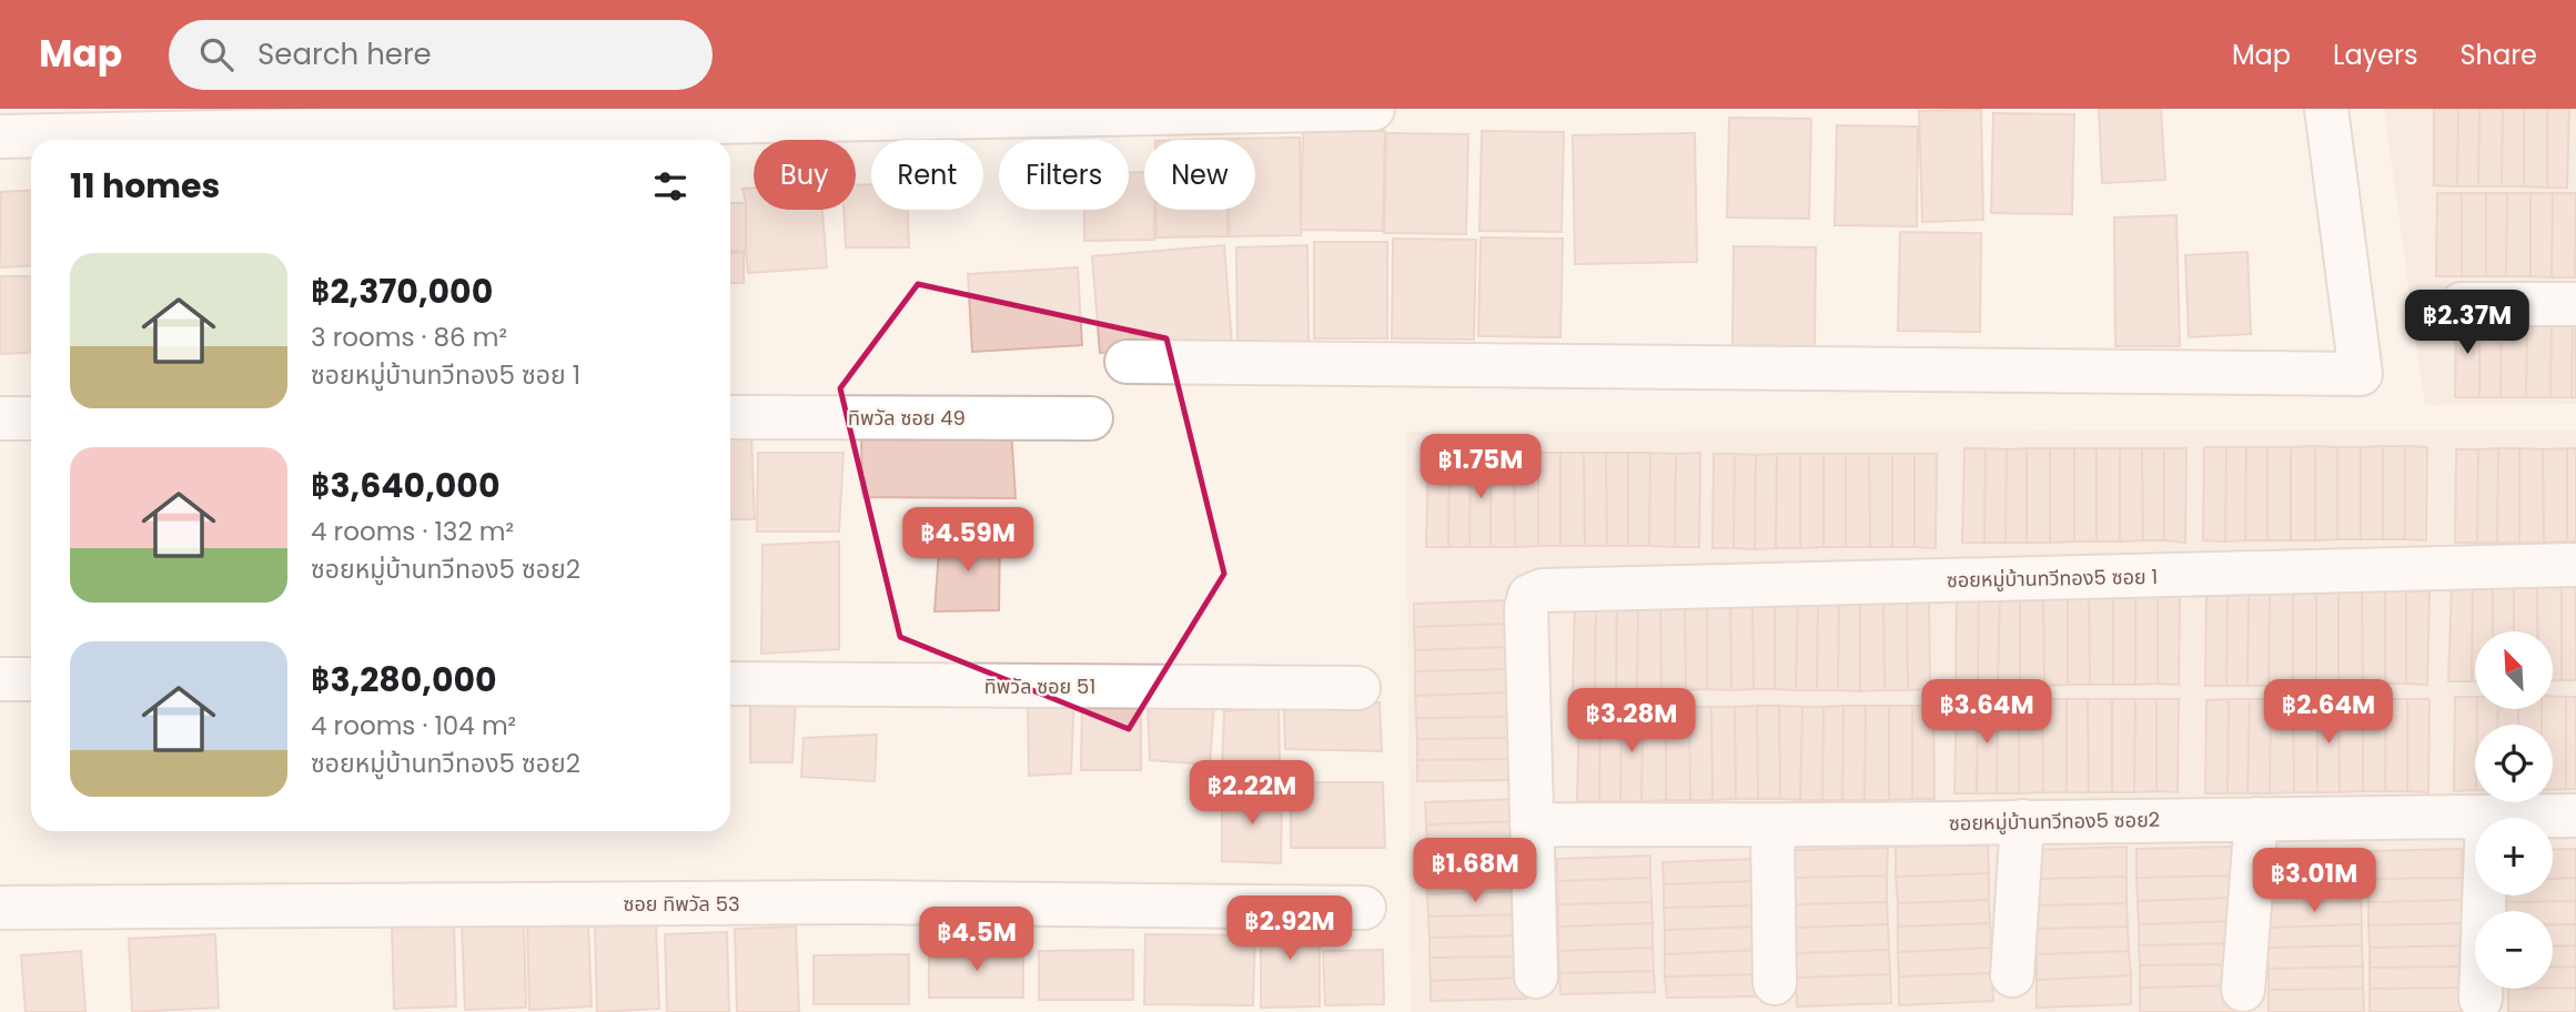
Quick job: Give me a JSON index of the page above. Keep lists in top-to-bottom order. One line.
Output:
{"streets":{"street":["ทิพวัล ซอย 49","ซอยหมู่บ้านทวีทอง5 ซอย 1","ทิพวัล ซอย 51","ซอยหมู่บ้านทวีทอง5 ซอย2","ซอย ทิพวัล 53"]},"crossings":[["ซอยหมู่บ้านทวีทอง5 ซอย 1","ซอยหมู่บ้านทวีทอง5 ซอย2"]],"north":"top left","page":{"header":"Map","search":"Search here","nav":["Map","Layers","Share"],"chip":["Buy","Rent","Filters","New"],"heading":"11 homes","list":[{"name":"฿2,370,000","note":"3 rooms · 86 m² · ซอยหมู่บ้านทวีทอง5 ซอย 1"},{"name":"฿3,640,000","note":"4 rooms · 132 m² · ซอยหมู่บ้านทวีทอง5 ซอย2"},{"name":"฿3,280,000","note":"4 rooms · 104 m² · ซอยหมู่บ้านทวีทอง5 ซอย2"}],"price":["฿2.37M","฿1.75M","฿4.59M","฿3.64M","฿2.64M","฿3.28M","฿2.22M","฿1.68M","฿3.01M","฿2.92M","฿4.5M"],"map_buttons":["+","−"]}}
